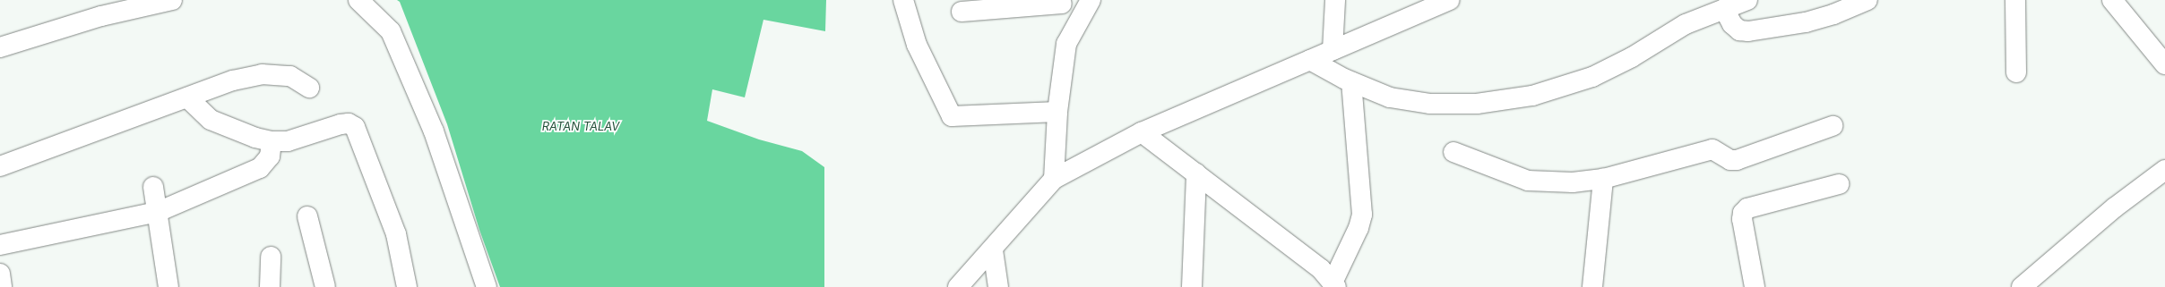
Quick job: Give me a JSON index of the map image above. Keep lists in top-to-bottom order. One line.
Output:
{"water":["RATAN TALAV"]}
